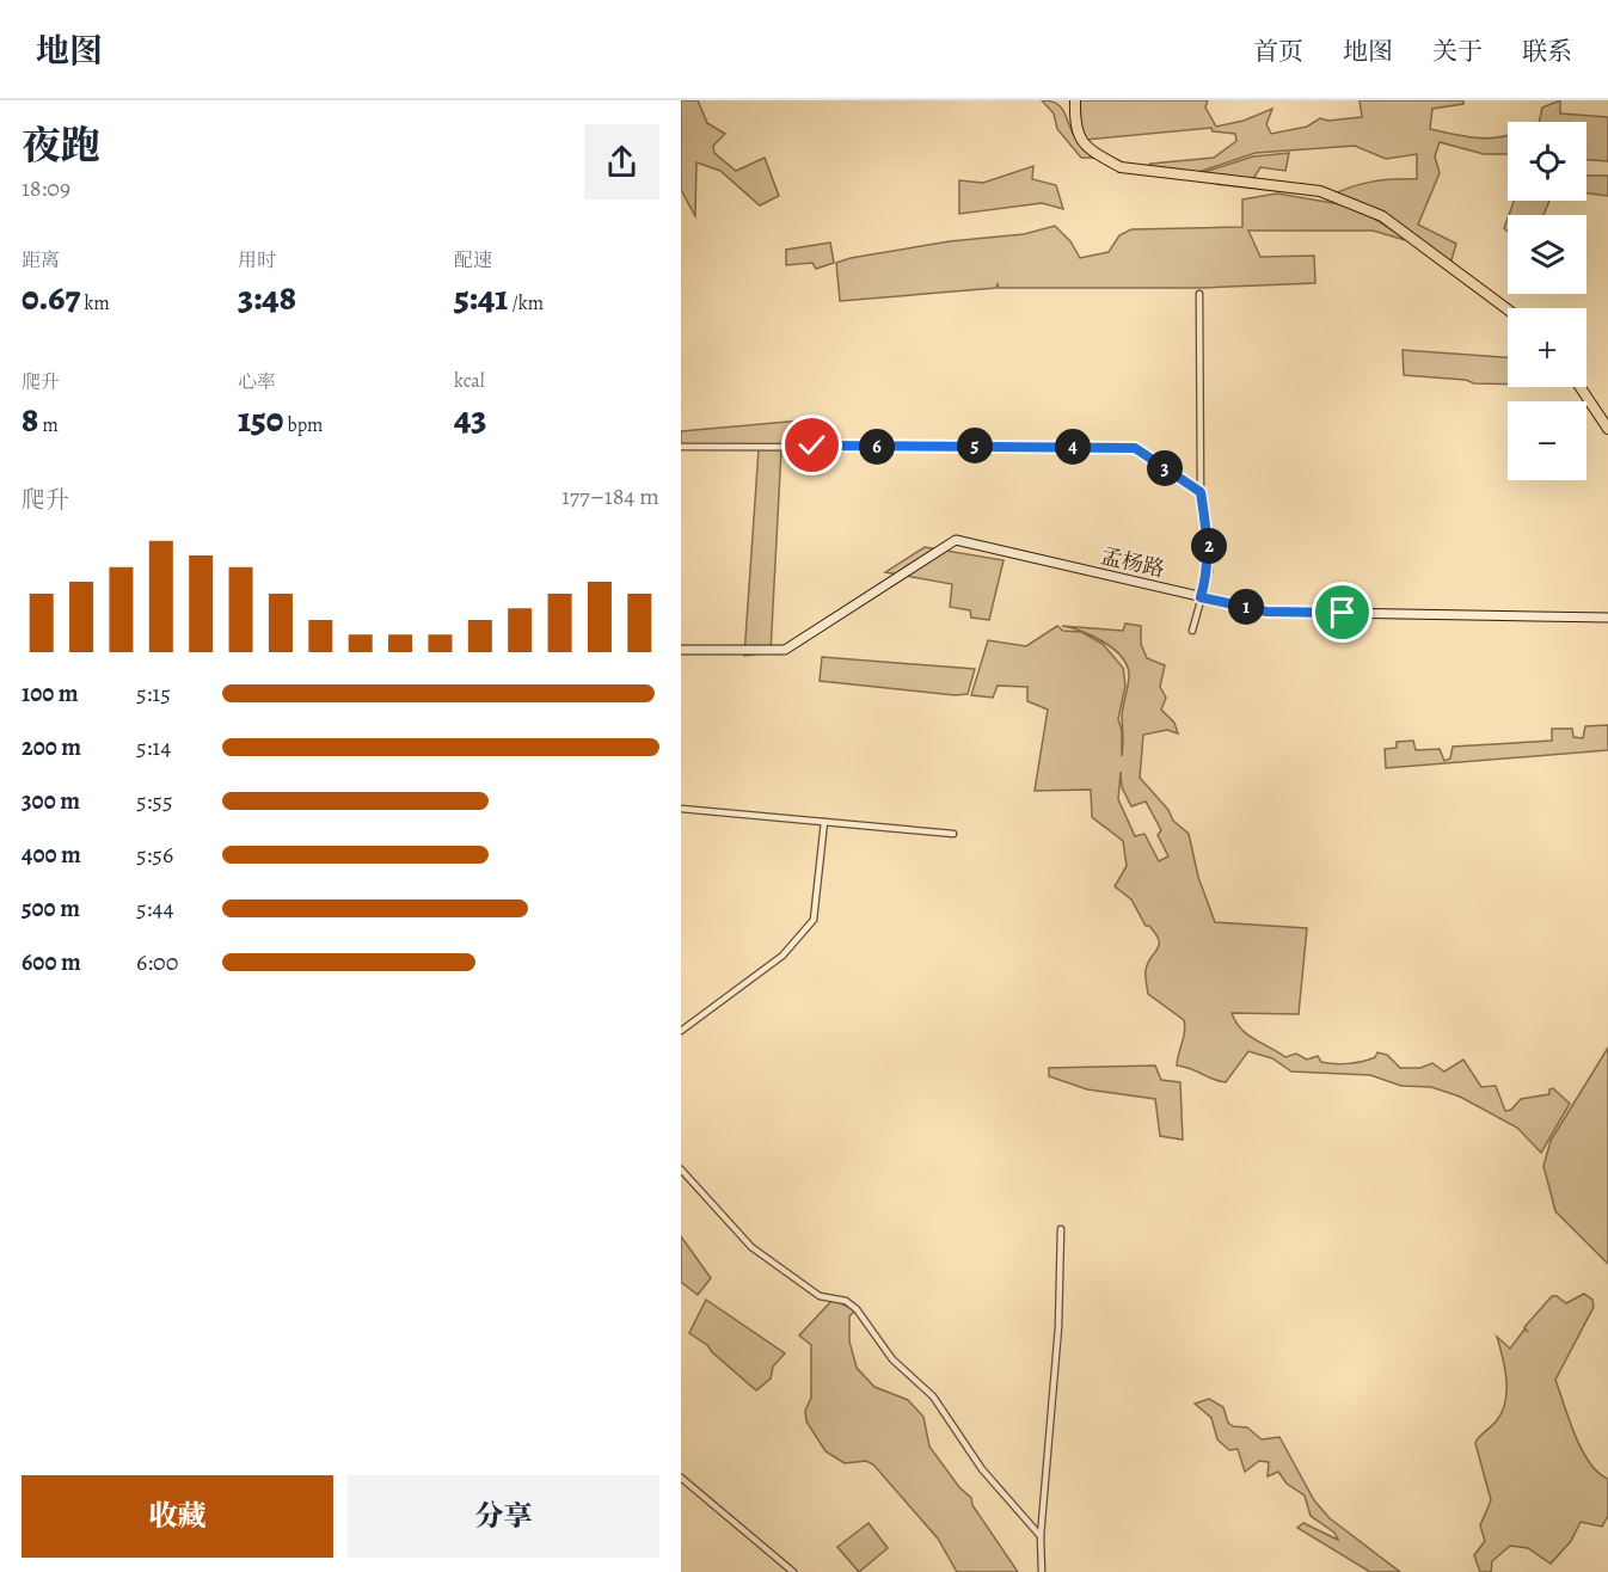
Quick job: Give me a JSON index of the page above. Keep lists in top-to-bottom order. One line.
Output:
{"streets":{"main road":["孟杨路"]},"page":{"header":"地图","nav":["首页","地图","关于","联系"],"heading":["夜跑","18:09"],"map_buttons":["+","−"],"stats":[["距离","0.67 km"],["用时","3:48"],["配速","5:41 /km"],["爬升","8 m"],["心率","150 bpm"],["kcal","43"]],"pins":["5","4","6","3","2","1"],"chart":["爬升","177–184 m"],"list":[{"name":"100 m","note":"5:15"},{"name":"200 m","note":"5:14"},{"name":"300 m","note":"5:55"},{"name":"400 m","note":"5:56"},{"name":"500 m","note":"5:44"},{"name":"600 m","note":"6:00"}],"buttons":["收藏","分享"]}}
